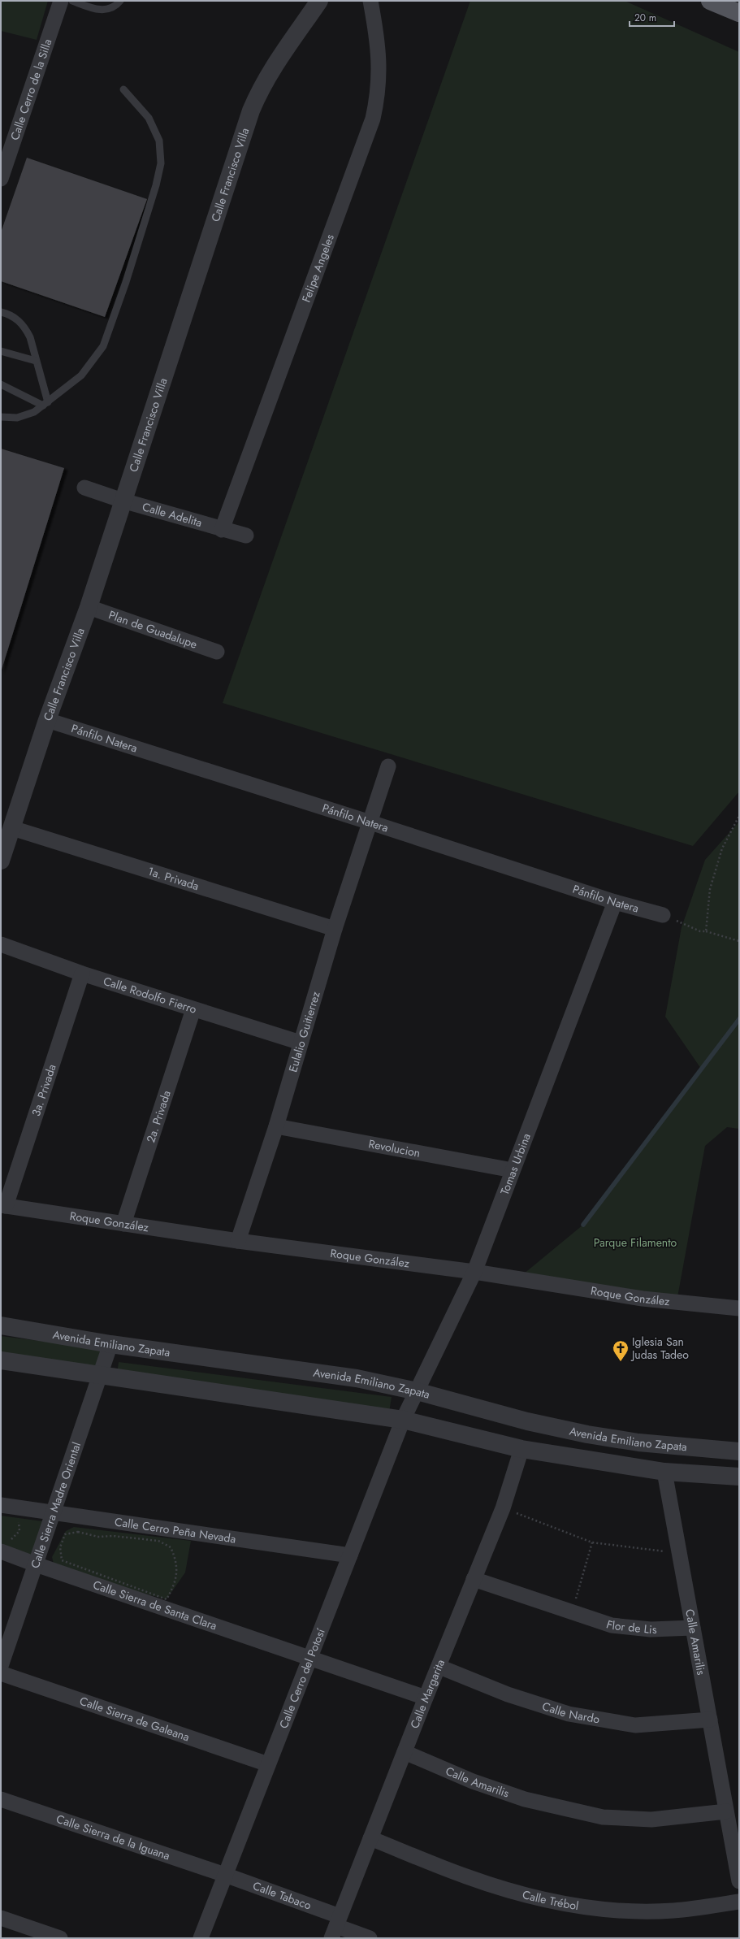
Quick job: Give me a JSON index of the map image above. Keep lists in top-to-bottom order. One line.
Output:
{"streets":{"street":["Calle Cerro de la Silla","Calle Francisco Villa","Felipe Angeles","Calle Adelita","Plan de Guadalupe","Pánfilo Natera","1a. Privada","Calle Rodolfo Fierro","Eulalio Guitierrez","3a. Privada","2a. Privada","Revolucion","Tomas Urbina","Roque González","Avenida Emiliano Zapata","Calle Sierra Madre Oriental","Calle Cerro Peña Nevada","Calle Sierra de Santa Clara","Flor de Lis","Calle Amarilis","Calle Cerro del Potosí","Calle Margarita","Calle Nardo","Calle Sierra de Galeana","Calle Sierra de la Iguana","Calle Tabaco","Calle Trébol"]},"crossings":[["Calle Francisco Villa","Calle Adelita"],["Calle Francisco Villa","Plan de Guadalupe"],["Calle Francisco Villa","Pánfilo Natera"],["Calle Francisco Villa","1a. Privada"],["Felipe Angeles","Calle Adelita"],["Pánfilo Natera","Eulalio Guitierrez"],["Pánfilo Natera","Tomas Urbina"],["1a. Privada","Eulalio Guitierrez"],["Calle Rodolfo Fierro","Eulalio Guitierrez"],["Calle Rodolfo Fierro","3a. Privada"],["Calle Rodolfo Fierro","2a. Privada"],["Eulalio Guitierrez","Revolucion"],["Eulalio Guitierrez","Roque González"],["3a. Privada","Roque González"],["2a. Privada","Roque González"],["Revolucion","Tomas Urbina"],["Tomas Urbina","Roque González"],["Tomas Urbina","Avenida Emiliano Zapata"],["Tomas Urbina","Calle Cerro del Potosí"],["Avenida Emiliano Zapata","Calle Sierra Madre Oriental"],["Calle Sierra Madre Oriental","Calle Cerro Peña Nevada"],["Calle Sierra Madre Oriental","Calle Sierra de Santa Clara"],["Calle Cerro Peña Nevada","Calle Cerro del Potosí"],["Calle Sierra de Santa Clara","Calle Cerro del Potosí"],["Calle Sierra de Santa Clara","Calle Margarita"],["Flor de Lis","Calle Amarilis"],["Flor de Lis","Calle Margarita"],["Calle Amarilis","Calle Margarita"],["Calle Amarilis","Calle Nardo"],["Calle Cerro del Potosí","Calle Sierra de Galeana"],["Calle Cerro del Potosí","Calle Sierra de la Iguana"],["Calle Cerro del Potosí","Calle Tabaco"],["Calle Margarita","Calle Nardo"],["Calle Margarita","Calle Tabaco"],["Calle Margarita","Calle Trébol"],["Calle Sierra de la Iguana","Calle Tabaco"]],"parks":["Parque Filamento"],"places":{"church":["Iglesia San Judas Tadeo"]},"scale_bar":"20 m"}
